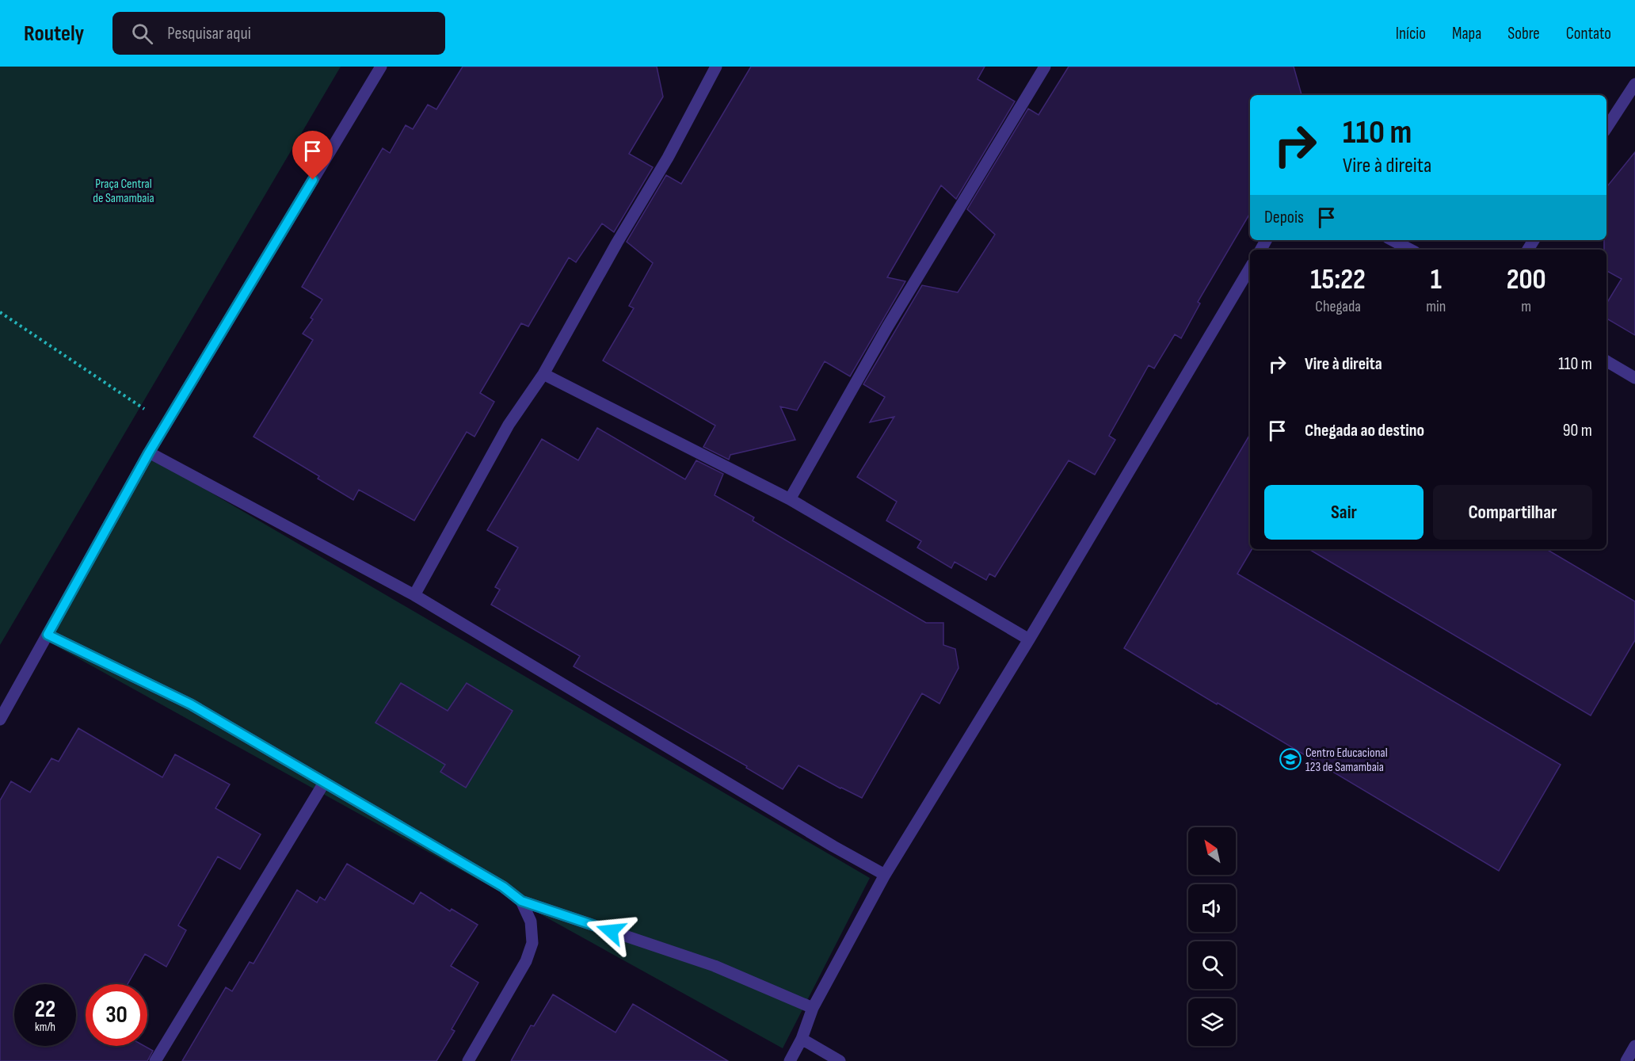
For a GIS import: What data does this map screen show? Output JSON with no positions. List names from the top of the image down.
{
  "parks": ["Praça Central de Samambaia"],
  "places": {
    "school or university": ["Centro Educacional 123 de Samambaia"]
  },
  "north": "top left",
  "page": {
    "header": "Routely",
    "search": "Pesquisar aqui",
    "nav": [
      "Início",
      "Mapa",
      "Sobre",
      "Contato"
    ],
    "turn": ["110 m", "Vire à direita"],
    "then": "Depois",
    "eta": [
      "15:22",
      "Chegada",
      "1",
      "min",
      "200",
      "m"
    ],
    "list": [
      {
        "name": "Vire à direita",
        "value": "110 m"
      },
      {
        "name": "Chegada ao destino",
        "value": "90 m"
      }
    ],
    "buttons": ["Sair", "Compartilhar"],
    "speed": "22 km/h",
    "limit": "30"
  }
}
